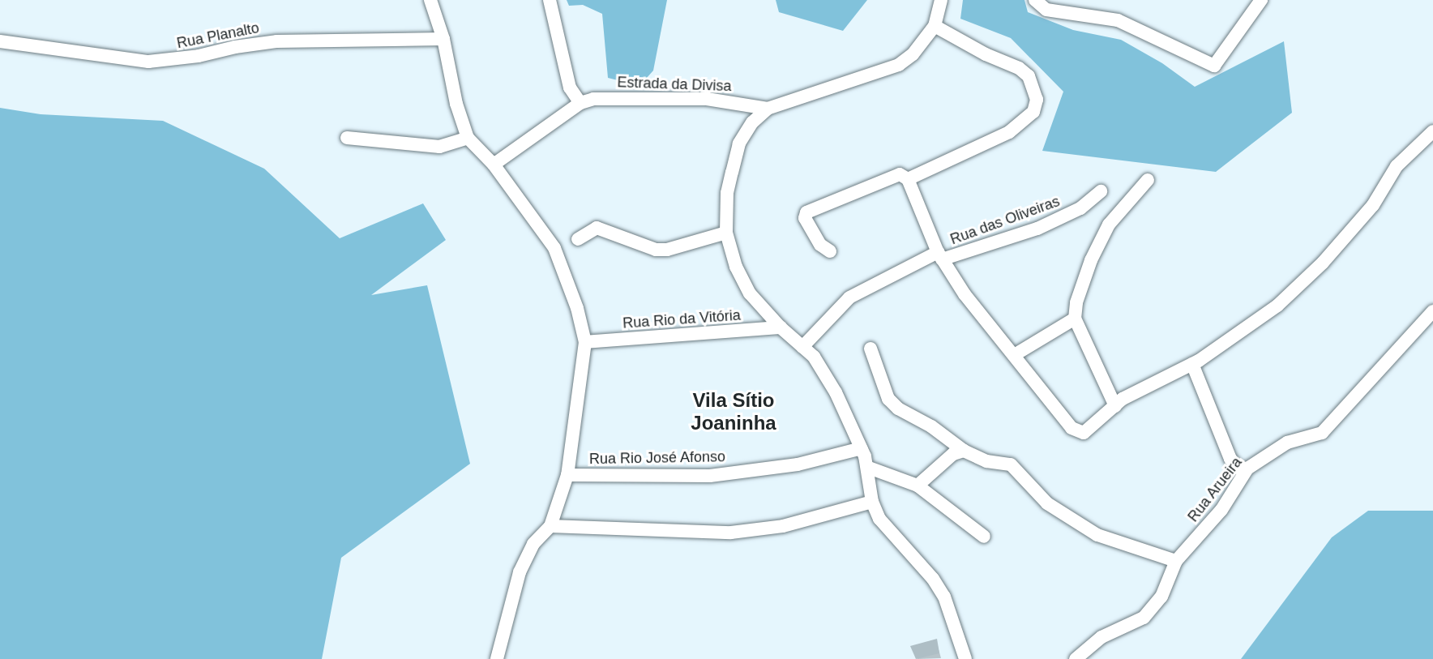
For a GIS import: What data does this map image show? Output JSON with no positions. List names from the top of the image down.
{
  "streets": {
    "street": [
      "Rua Planalto",
      "Estrada da Divisa",
      "Rua das Oliveiras",
      "Rua Rio da Vitória",
      "Rua Rio José Afonso",
      "Rua Arueira"
    ]
  },
  "districts": ["Vila Sítio Joaninha"]
}
